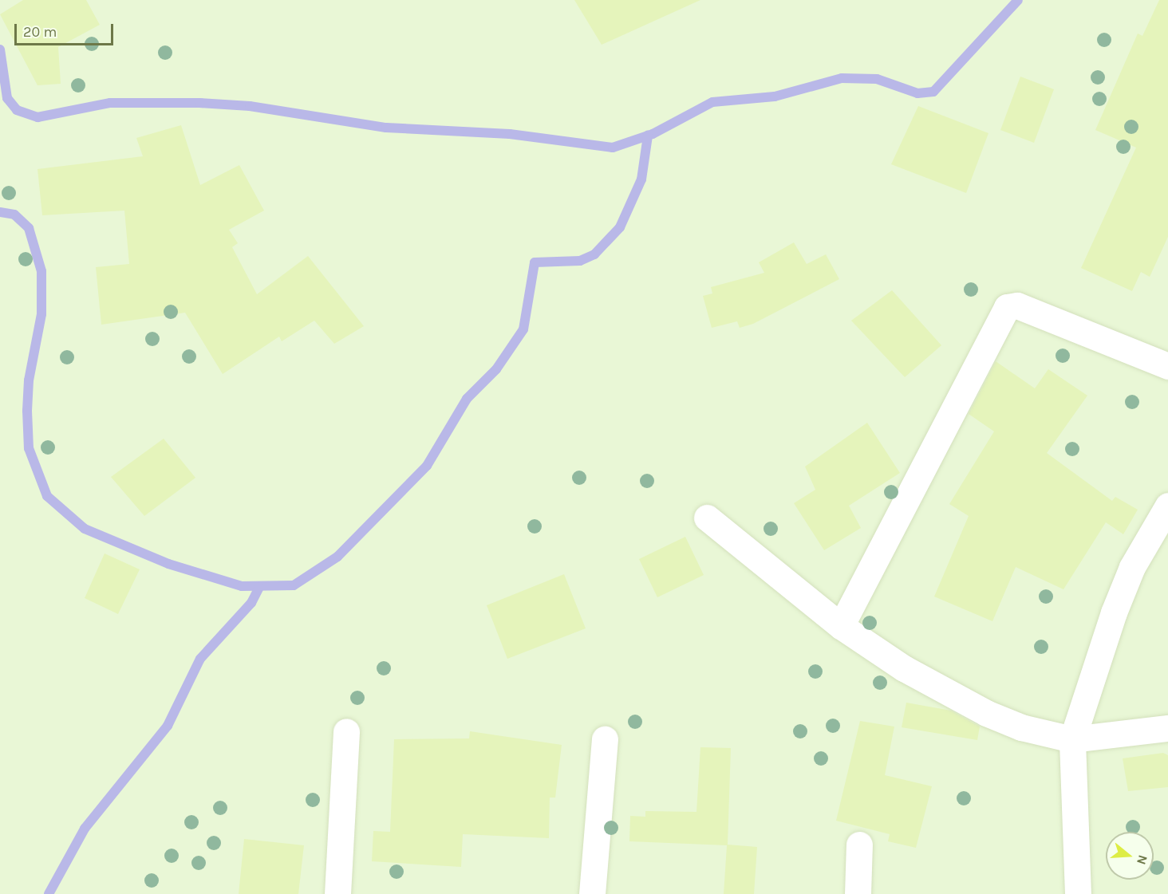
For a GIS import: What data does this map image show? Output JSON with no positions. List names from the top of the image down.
{
  "scale_bar": "20 m",
  "north": "right"
}
